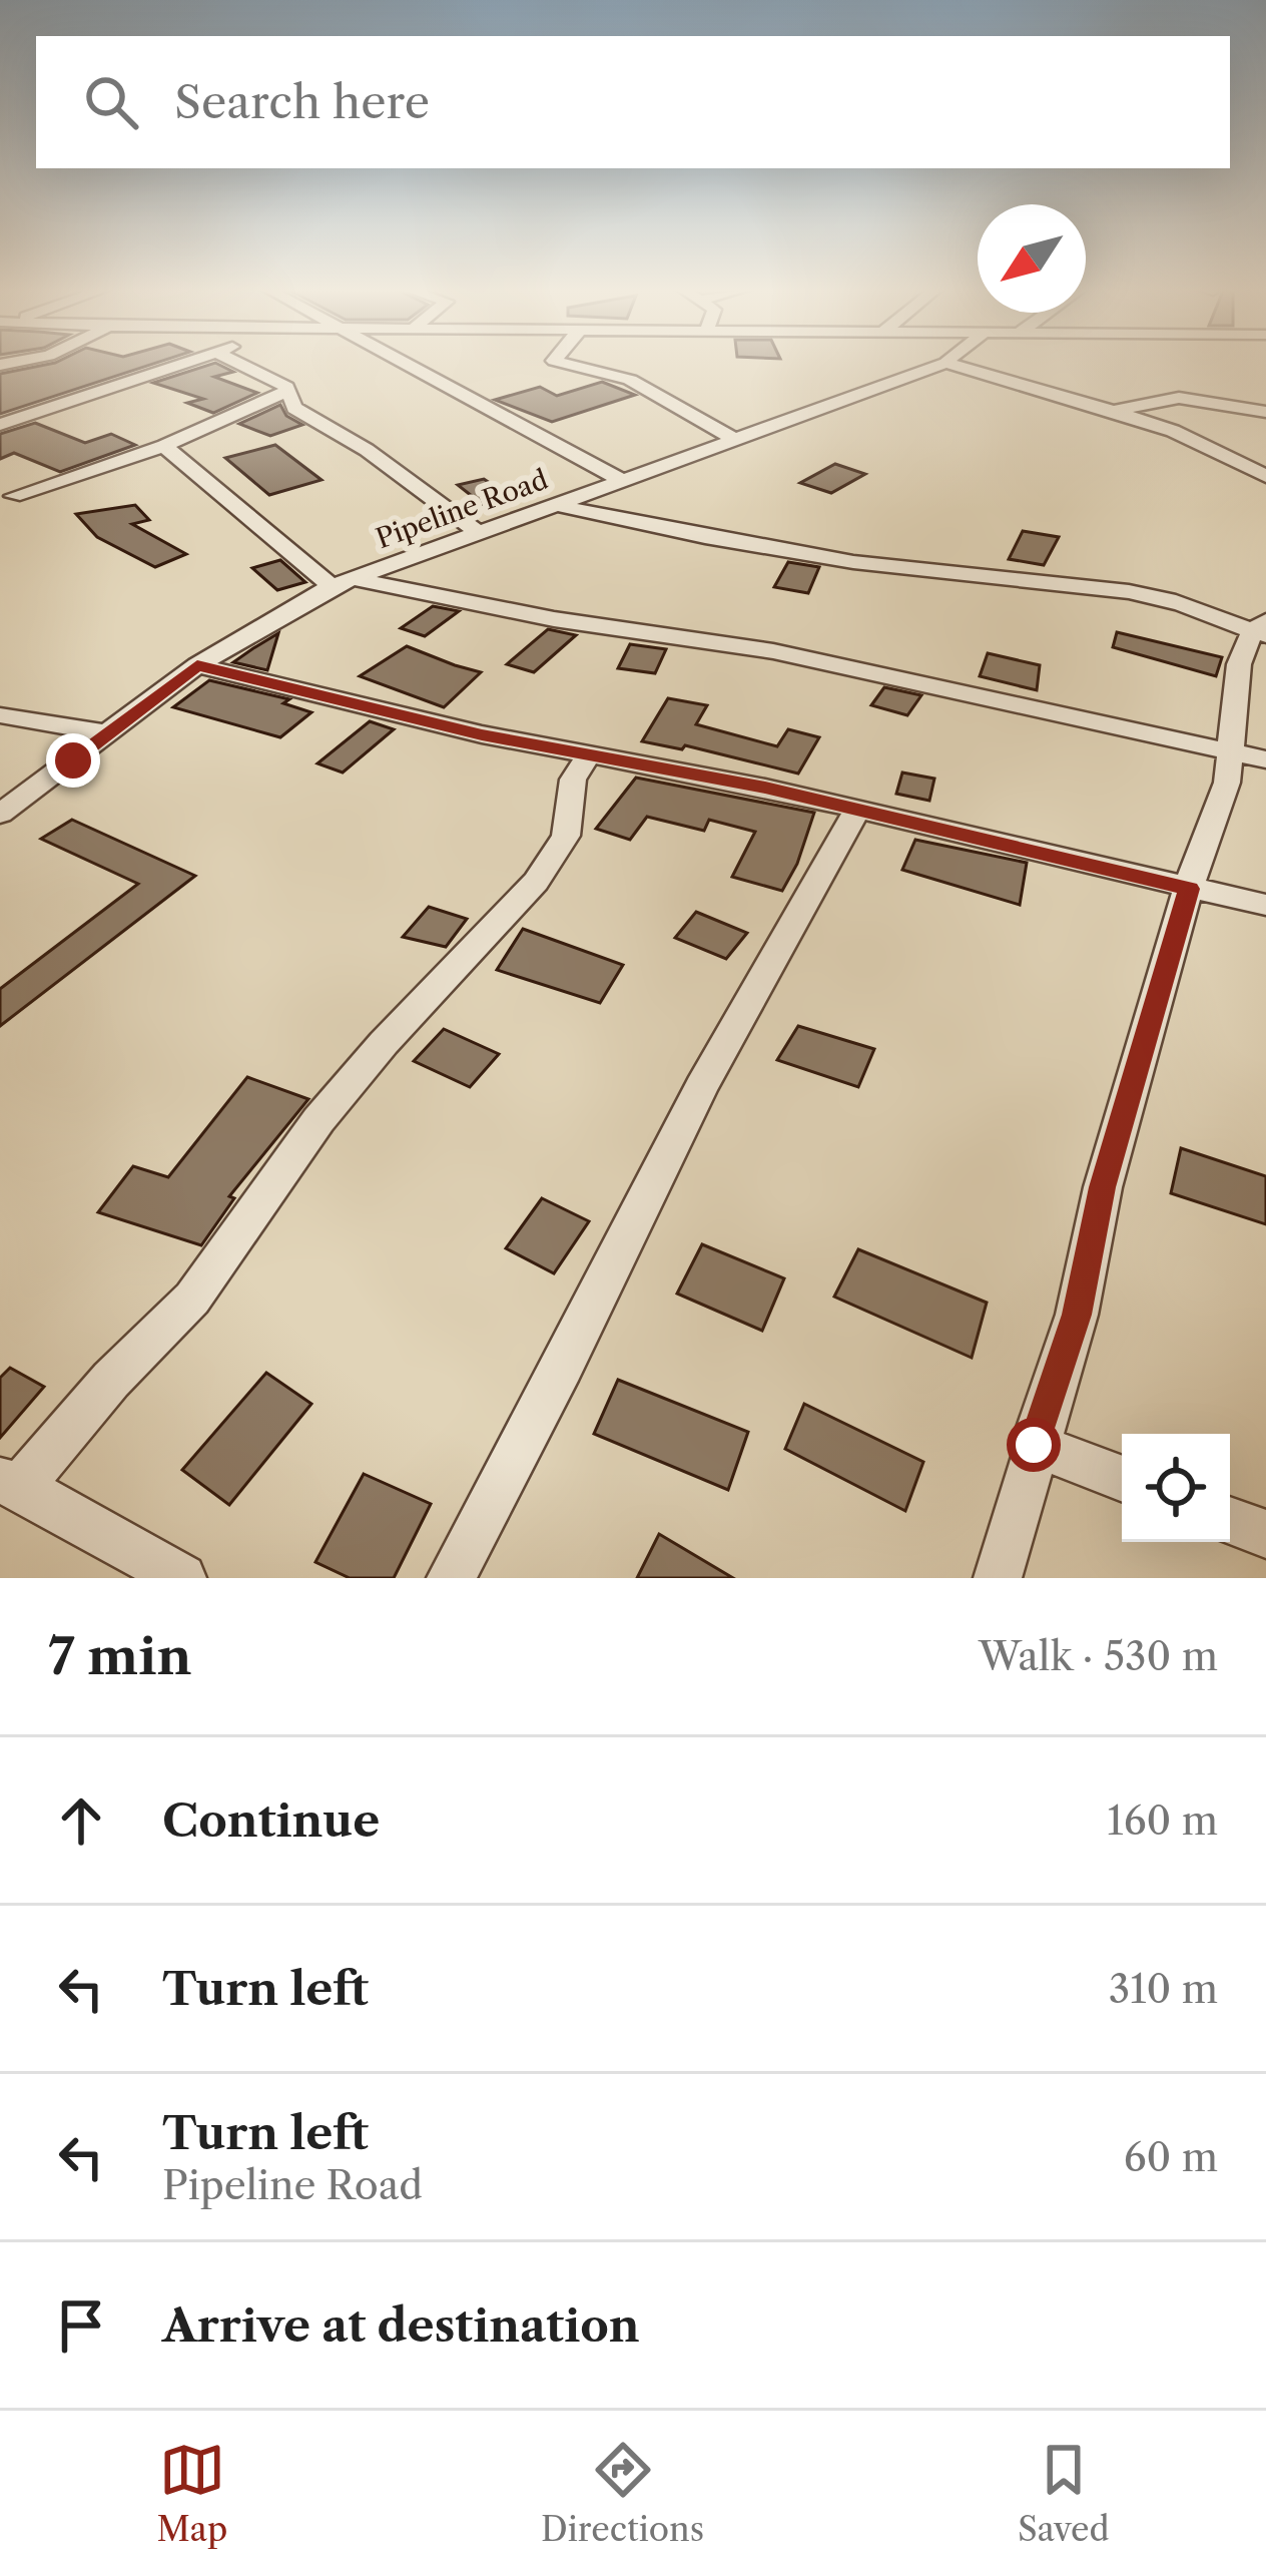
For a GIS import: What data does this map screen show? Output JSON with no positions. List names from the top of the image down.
{
  "streets": {
    "street": ["Pipeline Road"]
  },
  "north": "bottom left",
  "page": {
    "search": "Search here",
    "heading": ["7 min", "Walk · 530 m"],
    "list": [
      ["Continue", "160 m"],
      ["Turn left", "310 m"],
      ["Turn left", "Pipeline Road", "60 m"],
      "Arrive at destination"
    ],
    "nav": ["Map", "Directions", "Saved"]
  }
}
